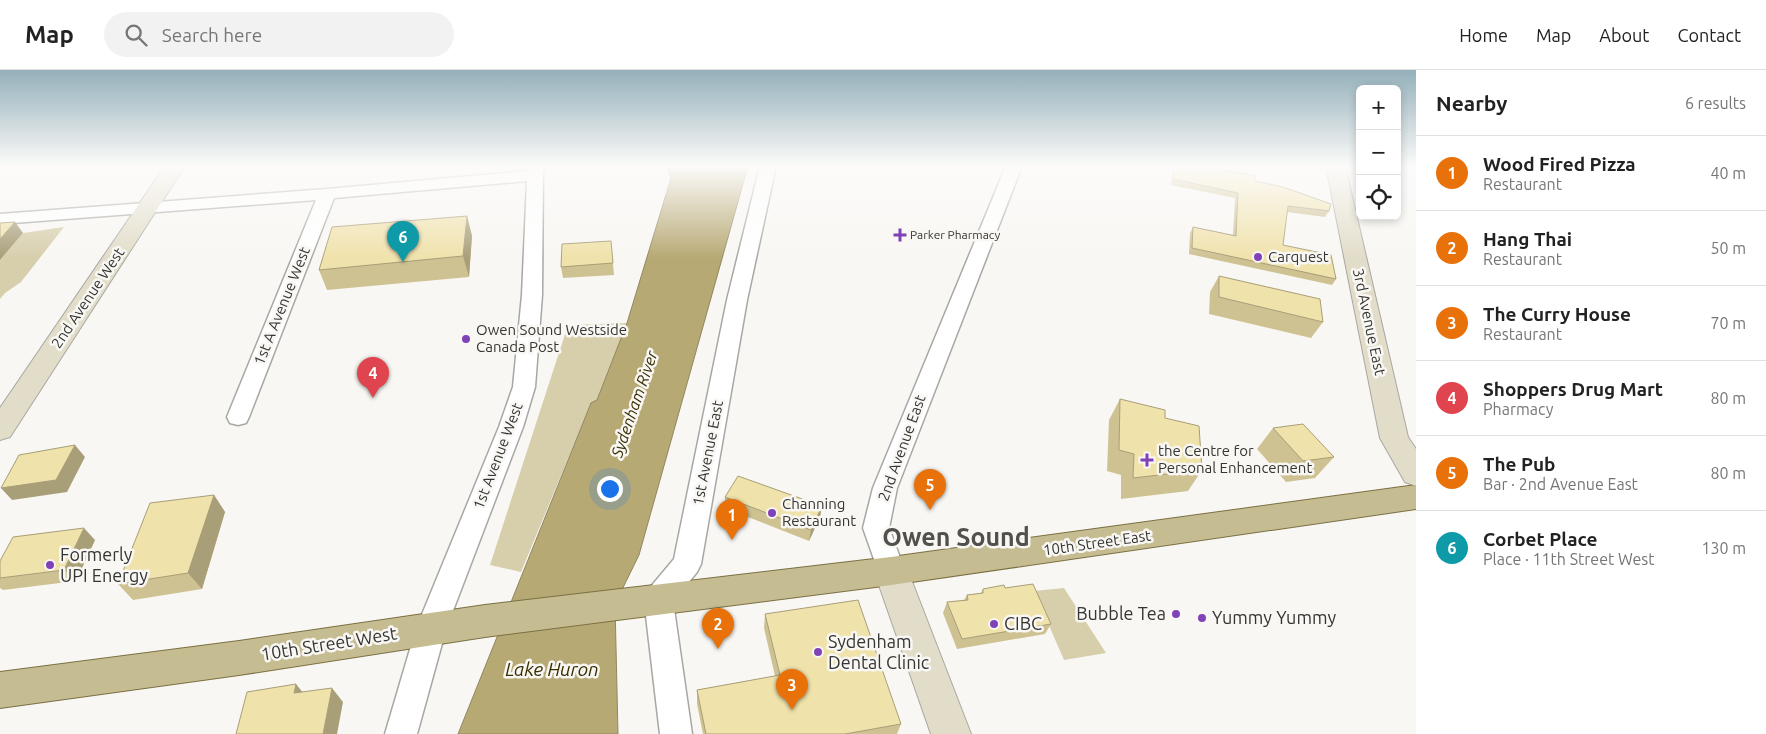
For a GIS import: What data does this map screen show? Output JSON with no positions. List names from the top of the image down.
{
  "streets": {
    "main road": [
      "2nd Avenue West",
      "3rd Avenue East",
      "2nd Avenue East",
      "10th Street East",
      "10th Street West"
    ],
    "street": ["1st A Avenue West", "1st Avenue East", "1st Avenue West"]
  },
  "crossings": [
    ["2nd Avenue East", "10th Street East"],
    ["1st Avenue East", "10th Street East"],
    ["1st Avenue East", "10th Street West"],
    ["1st Avenue West", "10th Street West"],
    ["10th Street East", "10th Street West"]
  ],
  "districts": ["Owen Sound"],
  "water": ["Sydenham River", "Lake Huron"],
  "places": {
    "health": ["Parker Pharmacy", "the Centre for Personal Enhancement"],
    "other": [
      "Carquest",
      "Owen Sound Westside Canada Post",
      "Channing Restaurant",
      "Formerly UPI Energy",
      "Bubble Tea",
      "Yummy Yummy",
      "CIBC",
      "Sydenham Dental Clinic"
    ]
  },
  "page": {
    "header": "Map",
    "search": "Search here",
    "nav": [
      "Home",
      "Map",
      "About",
      "Contact"
    ],
    "heading": ["Nearby", "6 results"],
    "map_buttons": ["+", "−"],
    "list": [
      {
        "mark": "1",
        "name": "Wood Fired Pizza",
        "note": "Restaurant",
        "value": "40 m"
      },
      {
        "mark": "2",
        "name": "Hang Thai",
        "note": "Restaurant",
        "value": "50 m"
      },
      {
        "mark": "3",
        "name": "The Curry House",
        "note": "Restaurant",
        "value": "70 m"
      },
      {
        "mark": "4",
        "name": "Shoppers Drug Mart",
        "note": "Pharmacy",
        "value": "80 m"
      },
      {
        "mark": "5",
        "name": "The Pub",
        "note": "Bar · 2nd Avenue East",
        "value": "80 m"
      },
      {
        "mark": "6",
        "name": "Corbet Place",
        "note": "Place · 11th Street West",
        "value": "130 m"
      }
    ],
    "pins": [
      "6",
      "4",
      "5",
      "1",
      "2",
      "3"
    ]
  }
}
